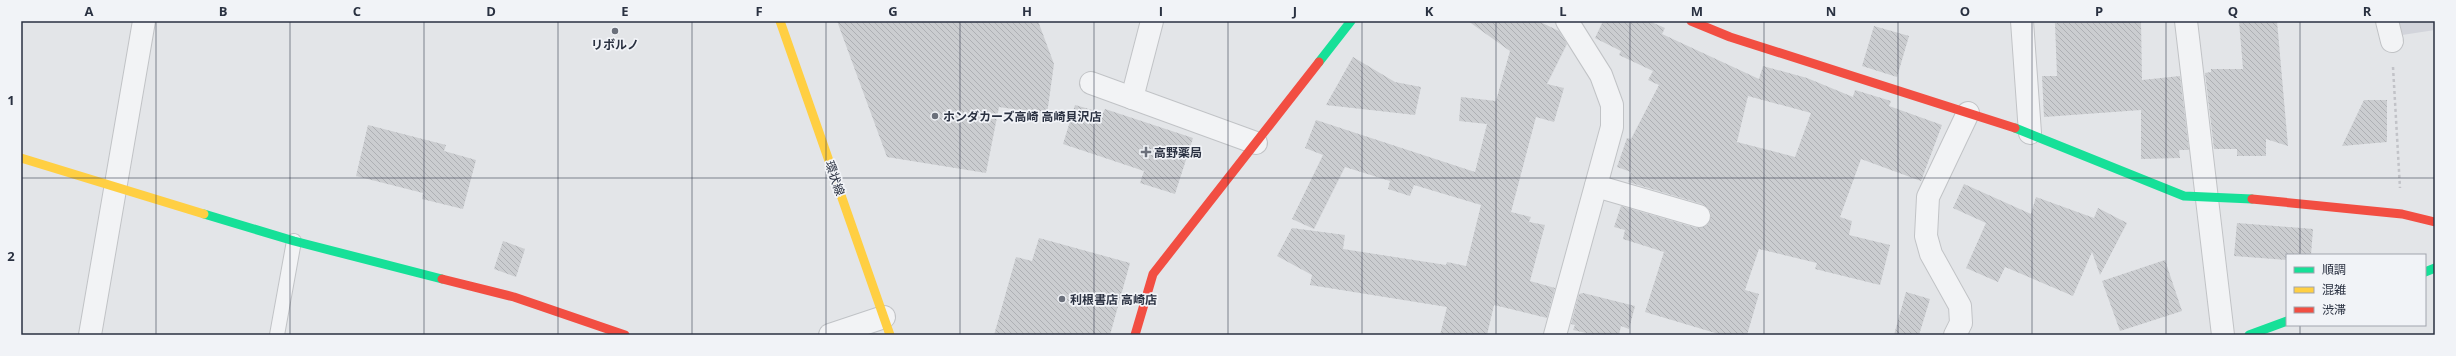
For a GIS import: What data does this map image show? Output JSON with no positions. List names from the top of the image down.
{
  "streets": {
    "street": ["環状線"]
  },
  "places": {
    "other": ["リボルノ", "ホンダカーズ高崎 高崎貝沢店", "利根書店 高崎店"],
    "health": ["高野薬局"]
  },
  "legend": ["順調", "混雑", "渋滞"],
  "grid": {
    "columns": [
      "A",
      "B",
      "C",
      "D",
      "E",
      "F",
      "G",
      "H",
      "I",
      "J",
      "K",
      "L",
      "M",
      "N",
      "O",
      "P",
      "Q",
      "R"
    ],
    "rows": ["1", "2"]
  }
}
